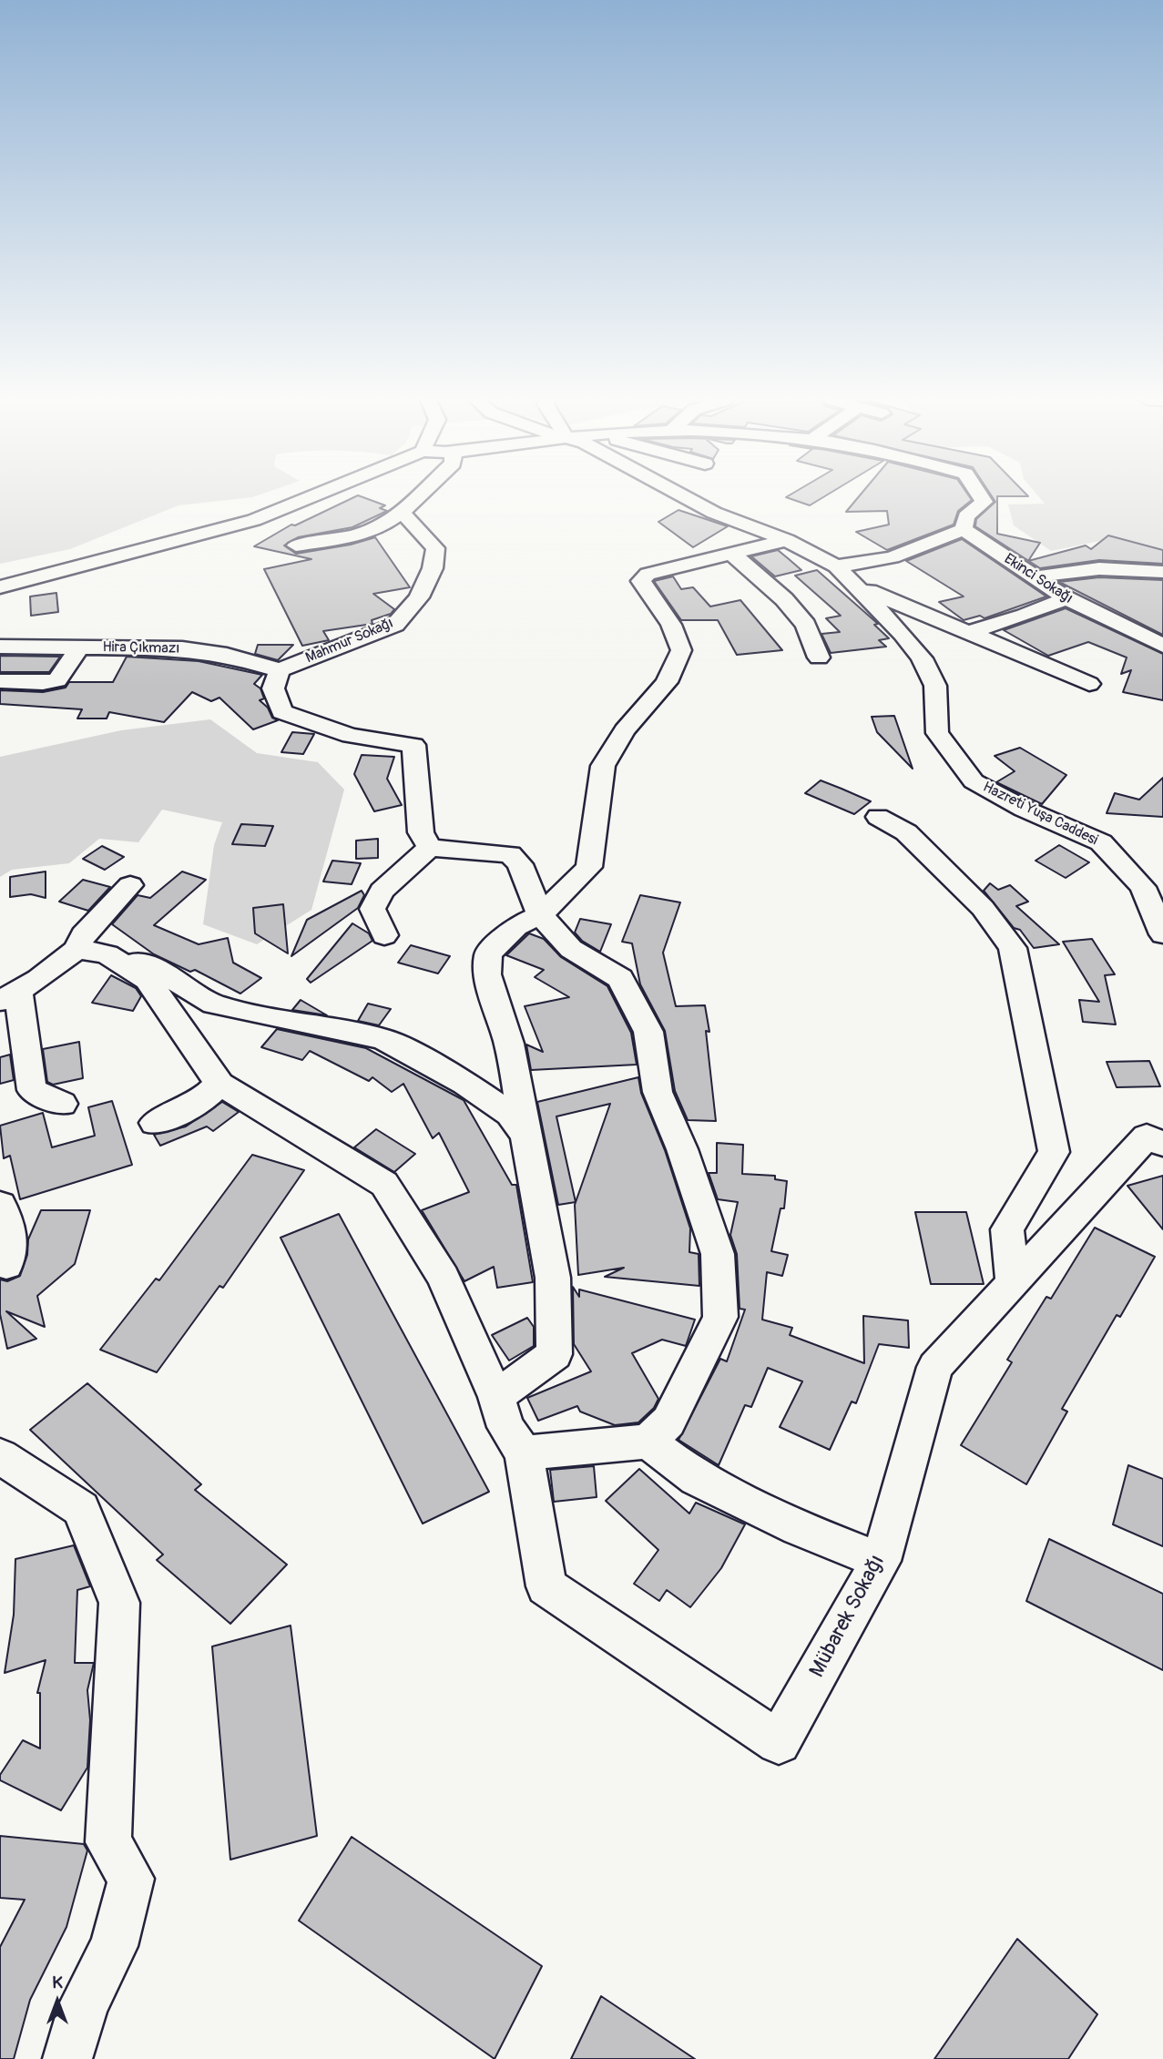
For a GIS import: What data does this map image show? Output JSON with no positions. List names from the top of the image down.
{
  "streets": {
    "street": [
      "Ekinci Sokağı",
      "Mahmur Sokağı",
      "Hira Çıkmazı",
      "Hazreti Yuşa Caddesi",
      "Mübarek Sokağı"
    ]
  },
  "crossings": [
    ["Mahmur Sokağı", "Hira Çıkmazı"]
  ],
  "north": "top"
}
